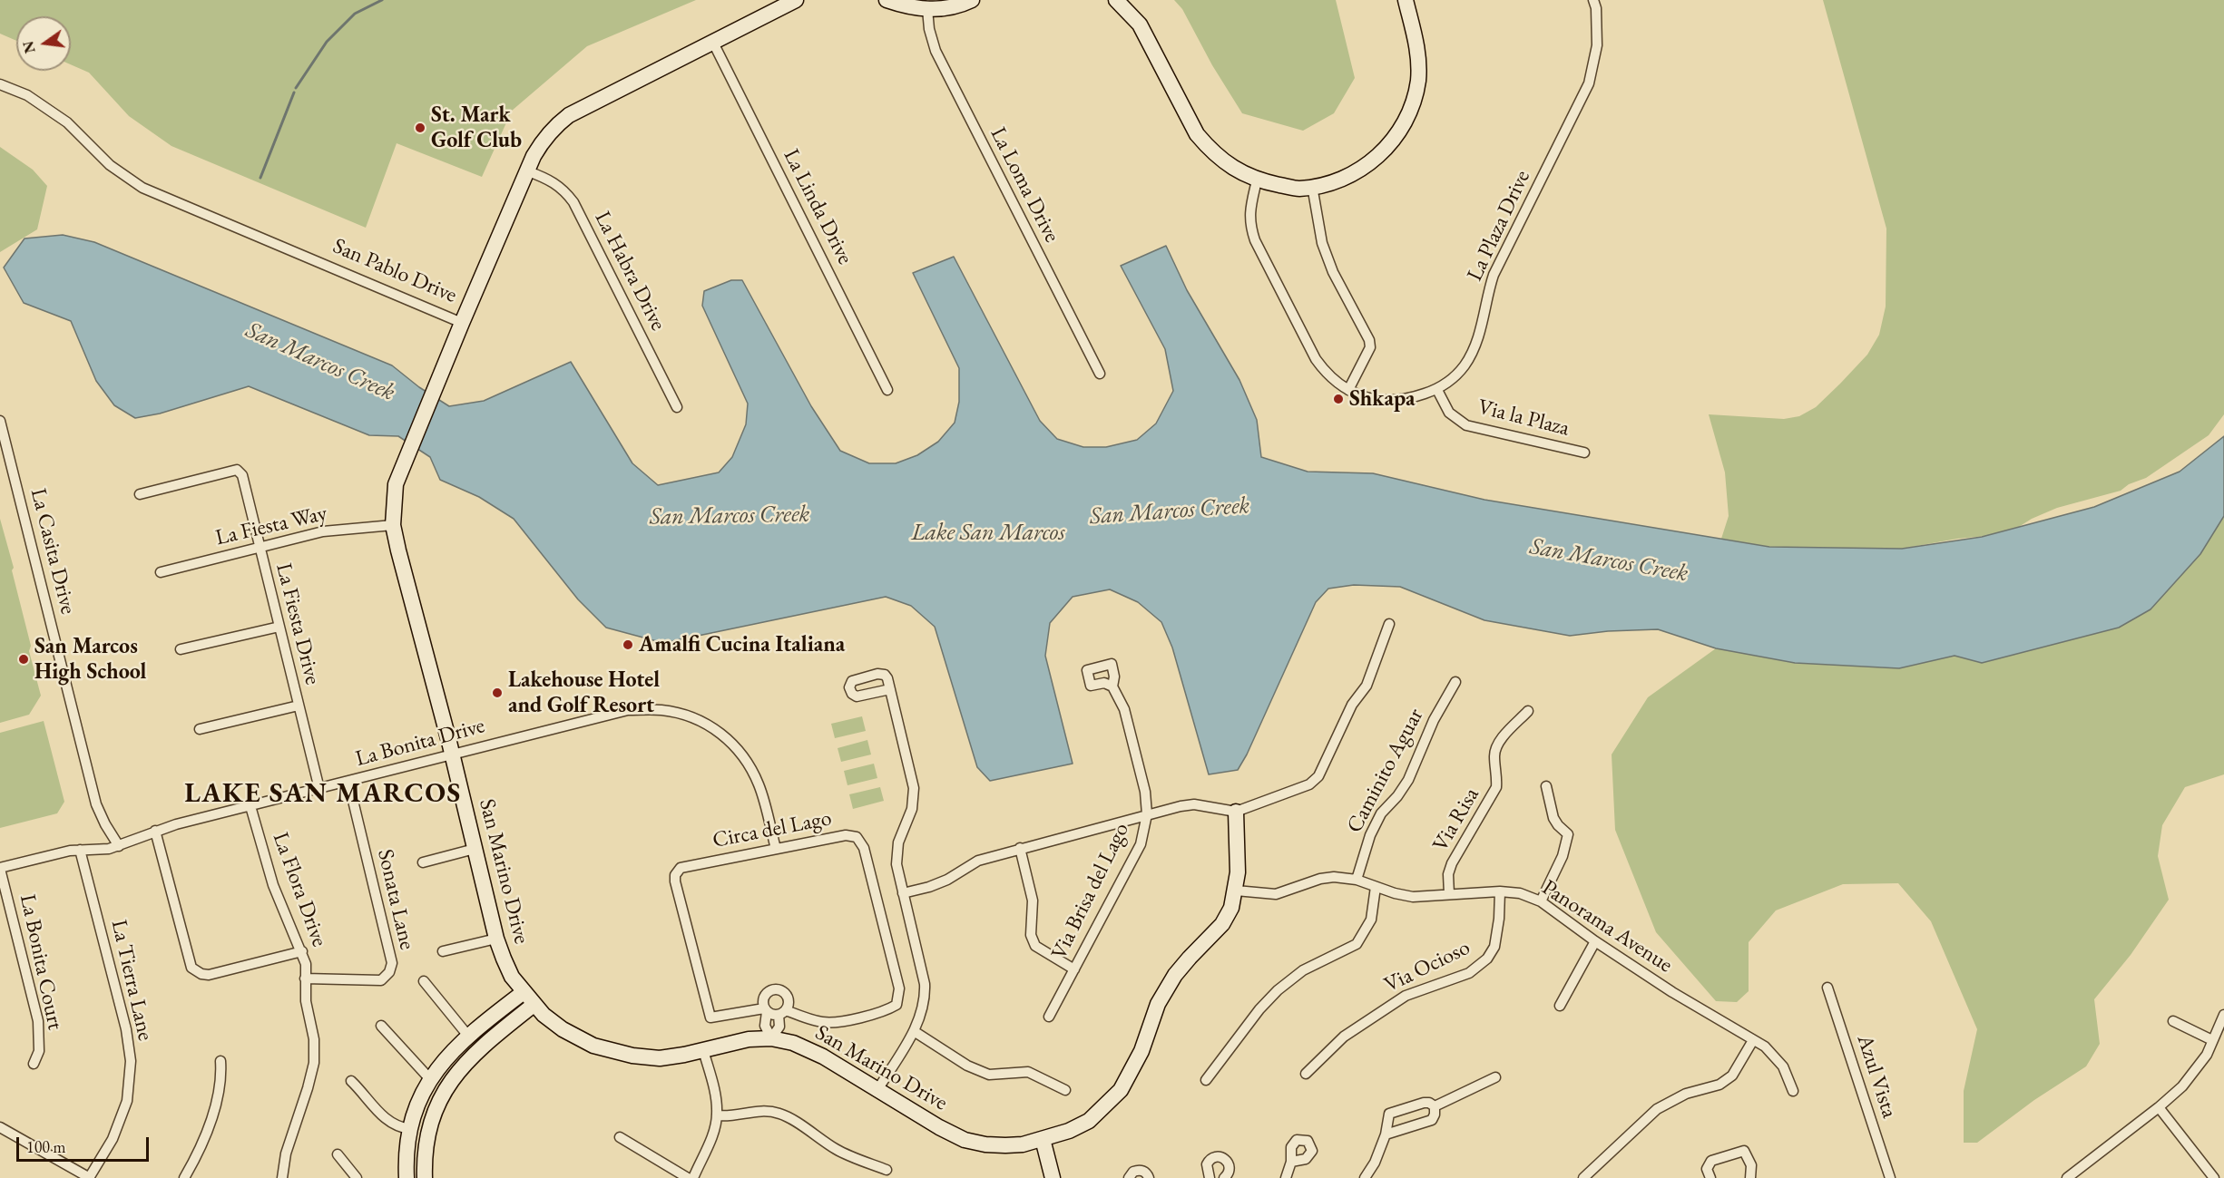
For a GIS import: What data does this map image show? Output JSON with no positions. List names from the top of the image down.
{
  "streets": {
    "street": [
      "La Loma Drive",
      "La Linda Drive",
      "La Plaza Drive",
      "San Pablo Drive",
      "La Habra Drive",
      "Via la Plaza",
      "La Fiesta Way",
      "La Casita Drive",
      "La Fiesta Drive",
      "La Bonita Drive",
      "Caminito Aguar",
      "Via Risa",
      "Circa del Lago",
      "San Marino Drive",
      "La Flora Drive",
      "Via Brisa del Lago",
      "Sonata Lane",
      "Panorama Avenue",
      "La Bonita Court",
      "Via Ocioso",
      "La Tierra Lane",
      "Azul Vista"
    ]
  },
  "crossings": [
    ["La Linda Drive", "San Pablo Drive"],
    ["La Plaza Drive", "Via la Plaza"],
    ["San Pablo Drive", "La Habra Drive"],
    ["San Pablo Drive", "San Marino Drive"],
    ["La Fiesta Way", "La Fiesta Drive"],
    ["La Fiesta Way", "San Marino Drive"],
    ["La Casita Drive", "La Bonita Drive"],
    ["La Fiesta Drive", "La Bonita Drive"],
    ["La Bonita Drive", "Circa del Lago"],
    ["La Bonita Drive", "San Marino Drive"],
    ["La Bonita Drive", "La Flora Drive"],
    ["La Bonita Drive", "Sonata Lane"],
    ["La Bonita Drive", "La Bonita Court"],
    ["La Bonita Drive", "La Tierra Lane"],
    ["Caminito Aguar", "Panorama Avenue"],
    ["Via Risa", "Panorama Avenue"],
    ["San Marino Drive", "Panorama Avenue"],
    ["La Flora Drive", "Sonata Lane"],
    ["Panorama Avenue", "Via Ocioso"]
  ],
  "districts": ["LAKE SAN MARCOS"],
  "water": ["San Marcos Creek", "Lake San Marcos"],
  "places": [
    "St. Mark Golf Club",
    "Shkapa",
    "Amalfi Cucina Italiana",
    "San Marcos High School",
    "Lakehouse Hotel and Golf Resort"
  ],
  "scale_bar": "100 m",
  "north": "left"
}
